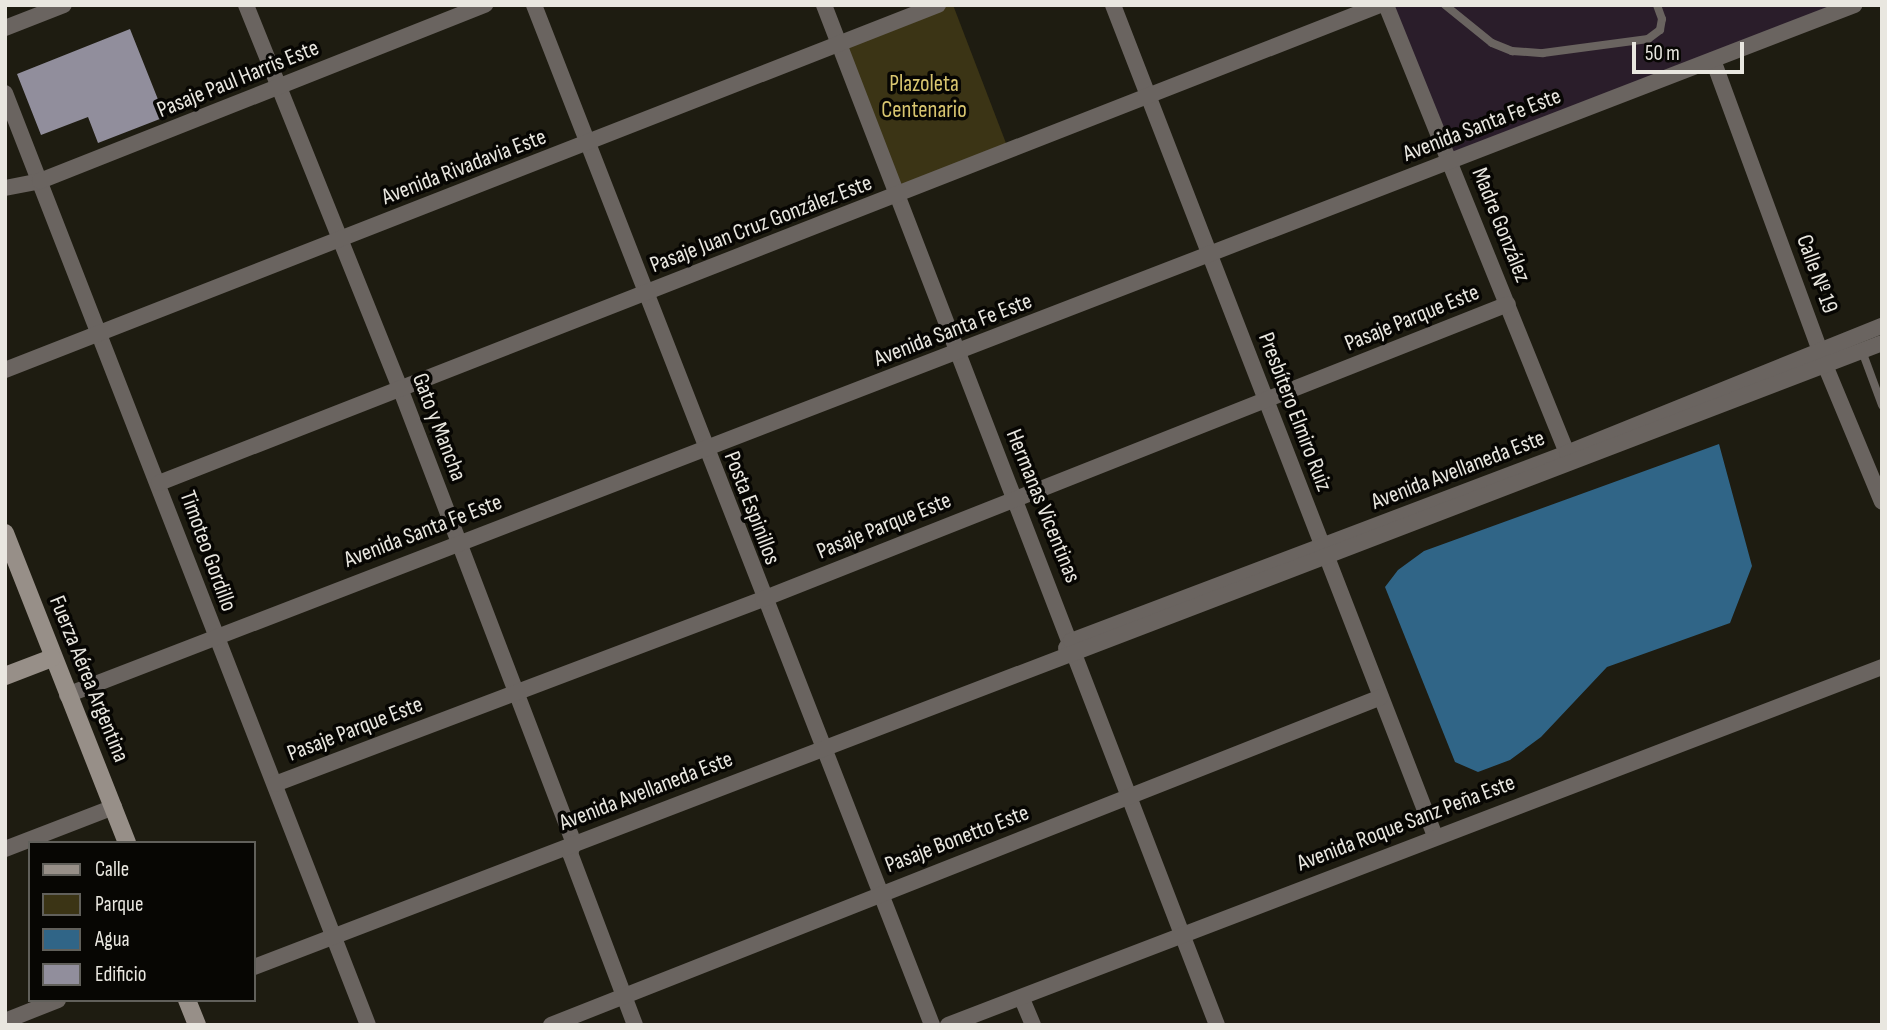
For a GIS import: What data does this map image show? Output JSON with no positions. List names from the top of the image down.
{
  "streets": {
    "street": [
      "Pasaje Paul Harris Este",
      "Avenida Santa Fe Este",
      "Avenida Rivadavia Este",
      "Pasaje Juan Cruz González Este",
      "Madre González",
      "Calle Nº 19",
      "Pasaje Parque Este",
      "Presbítero Elmiro Ruiz",
      "Gato y Mancha",
      "Avenida Avellaneda Este",
      "Hermanas Vicentinas",
      "Posta Espinillos",
      "Timoteo Gordillo",
      "Fuerza Aérea Argentina",
      "Avenida Roque Sanz Peña Este",
      "Pasaje Bonetto Este"
    ]
  },
  "crossings": [
    ["Pasaje Paul Harris Este", "Gato y Mancha"],
    ["Pasaje Paul Harris Este", "Timoteo Gordillo"],
    ["Avenida Santa Fe Este", "Madre González"],
    ["Avenida Santa Fe Este", "Calle Nº 19"],
    ["Avenida Santa Fe Este", "Presbítero Elmiro Ruiz"],
    ["Avenida Santa Fe Este", "Gato y Mancha"],
    ["Avenida Santa Fe Este", "Hermanas Vicentinas"],
    ["Avenida Santa Fe Este", "Posta Espinillos"],
    ["Avenida Santa Fe Este", "Timoteo Gordillo"],
    ["Avenida Santa Fe Este", "Fuerza Aérea Argentina"],
    ["Avenida Rivadavia Este", "Gato y Mancha"],
    ["Avenida Rivadavia Este", "Hermanas Vicentinas"],
    ["Avenida Rivadavia Este", "Posta Espinillos"],
    ["Avenida Rivadavia Este", "Timoteo Gordillo"],
    ["Pasaje Juan Cruz González Este", "Presbítero Elmiro Ruiz"],
    ["Pasaje Juan Cruz González Este", "Gato y Mancha"],
    ["Pasaje Juan Cruz González Este", "Hermanas Vicentinas"],
    ["Pasaje Juan Cruz González Este", "Posta Espinillos"],
    ["Pasaje Juan Cruz González Este", "Timoteo Gordillo"],
    ["Madre González", "Pasaje Parque Este"],
    ["Madre González", "Avenida Avellaneda Este"],
    ["Calle Nº 19", "Avenida Avellaneda Este"],
    ["Pasaje Parque Este", "Presbítero Elmiro Ruiz"],
    ["Pasaje Parque Este", "Gato y Mancha"],
    ["Pasaje Parque Este", "Hermanas Vicentinas"],
    ["Pasaje Parque Este", "Posta Espinillos"],
    ["Pasaje Parque Este", "Timoteo Gordillo"],
    ["Presbítero Elmiro Ruiz", "Avenida Avellaneda Este"],
    ["Presbítero Elmiro Ruiz", "Avenida Roque Sanz Peña Este"],
    ["Presbítero Elmiro Ruiz", "Pasaje Bonetto Este"],
    ["Gato y Mancha", "Avenida Avellaneda Este"],
    ["Gato y Mancha", "Pasaje Bonetto Este"],
    ["Avenida Avellaneda Este", "Hermanas Vicentinas"],
    ["Avenida Avellaneda Este", "Posta Espinillos"],
    ["Avenida Avellaneda Este", "Timoteo Gordillo"],
    ["Hermanas Vicentinas", "Avenida Roque Sanz Peña Este"],
    ["Hermanas Vicentinas", "Pasaje Bonetto Este"],
    ["Posta Espinillos", "Pasaje Bonetto Este"]
  ],
  "parks": ["Plazoleta Centenario"],
  "legend": [
    "Calle",
    "Parque",
    "Agua",
    "Edificio"
  ],
  "scale_bar": "50 m"
}
